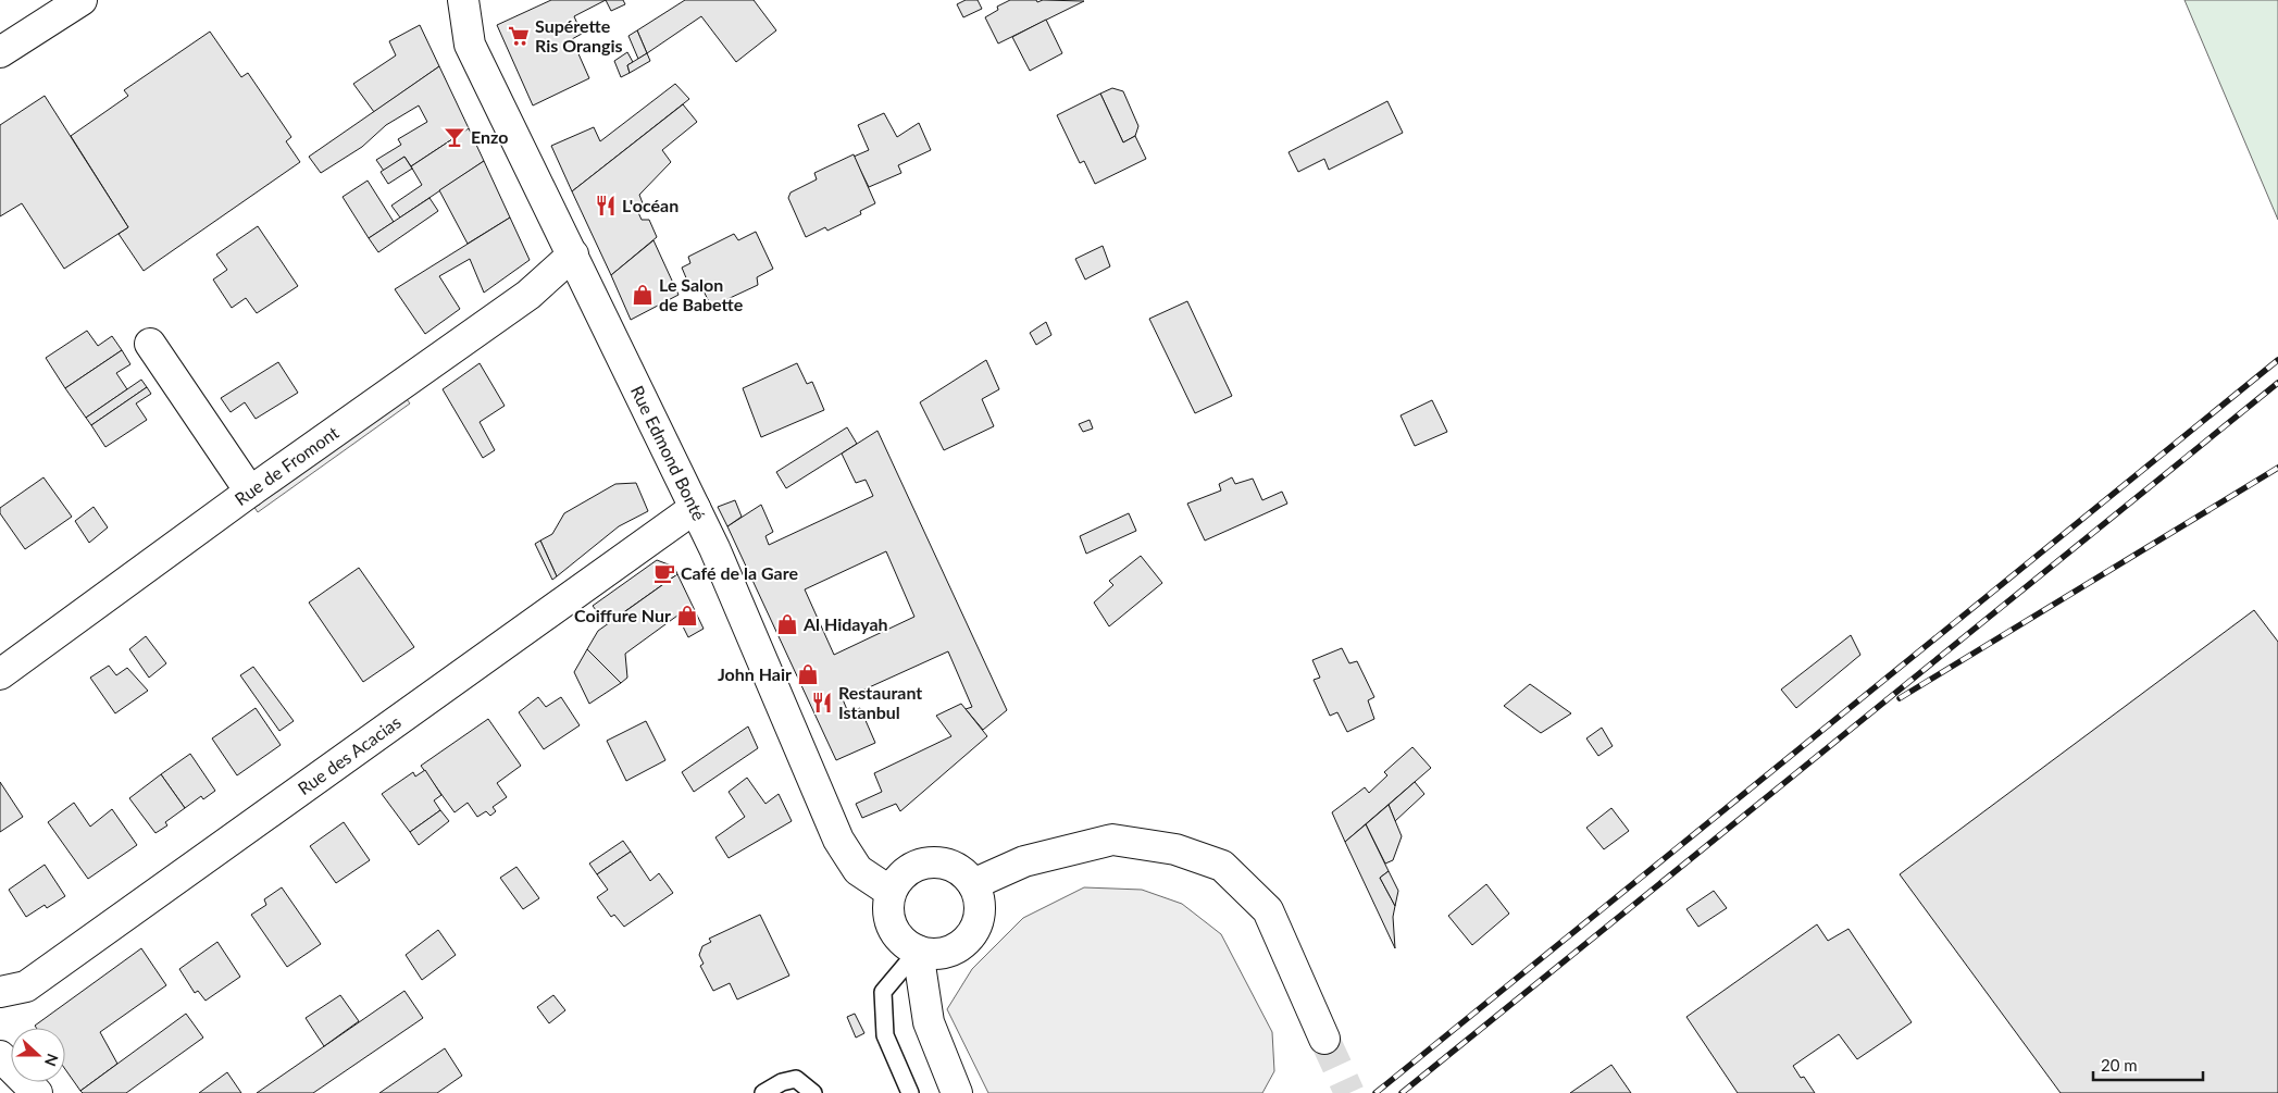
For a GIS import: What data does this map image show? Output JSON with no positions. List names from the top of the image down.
{
  "streets": {
    "street": ["Rue Edmond Bonté", "Rue de Fromont", "Rue des Acacias"]
  },
  "crossings": [
    ["Rue Edmond Bonté", "Rue de Fromont"],
    ["Rue Edmond Bonté", "Rue des Acacias"]
  ],
  "places": {
    "supermarket": ["Supérette Ris Orangis"],
    "bar": ["Enzo"],
    "restaurant": ["L'océan", "Restaurant Istanbul"],
    "shop": [
      "Le Salon de Babette",
      "Coiffure Nur",
      "Al Hidayah",
      "John Hair"
    ],
    "cafe": ["Café de la Gare"]
  },
  "scale_bar": "20 m",
  "north": "right"
}
